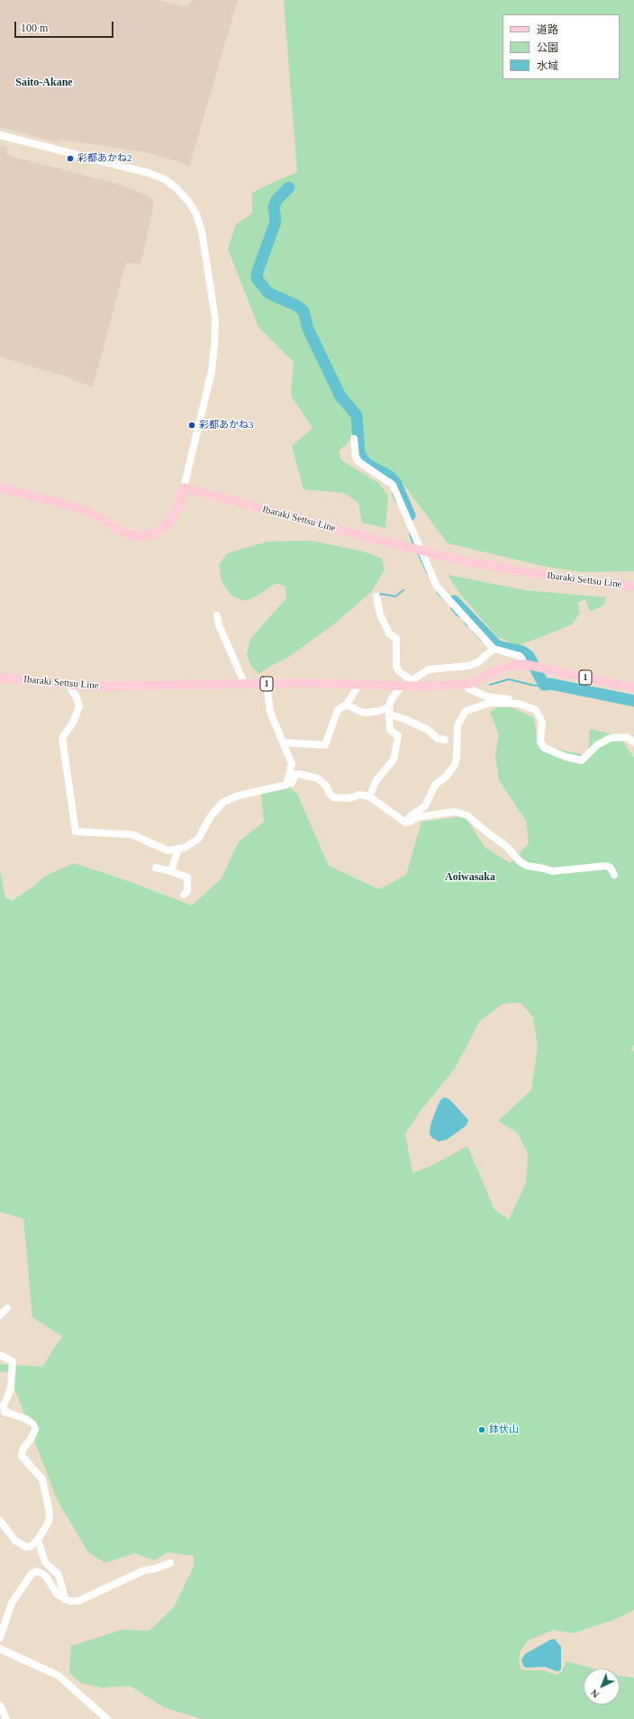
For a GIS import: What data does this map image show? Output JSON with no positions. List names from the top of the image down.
{
  "streets": {
    "main road": ["Ibaraki Settsu Line", "1"]
  },
  "districts": ["Saito-Akane", "Aoiwasaka"],
  "places": ["彩都あかね2", "彩都あかね3", "鉢伏山"],
  "legend": ["道路", "公園", "水域"],
  "scale_bar": "100 m",
  "north": "bottom left"
}
